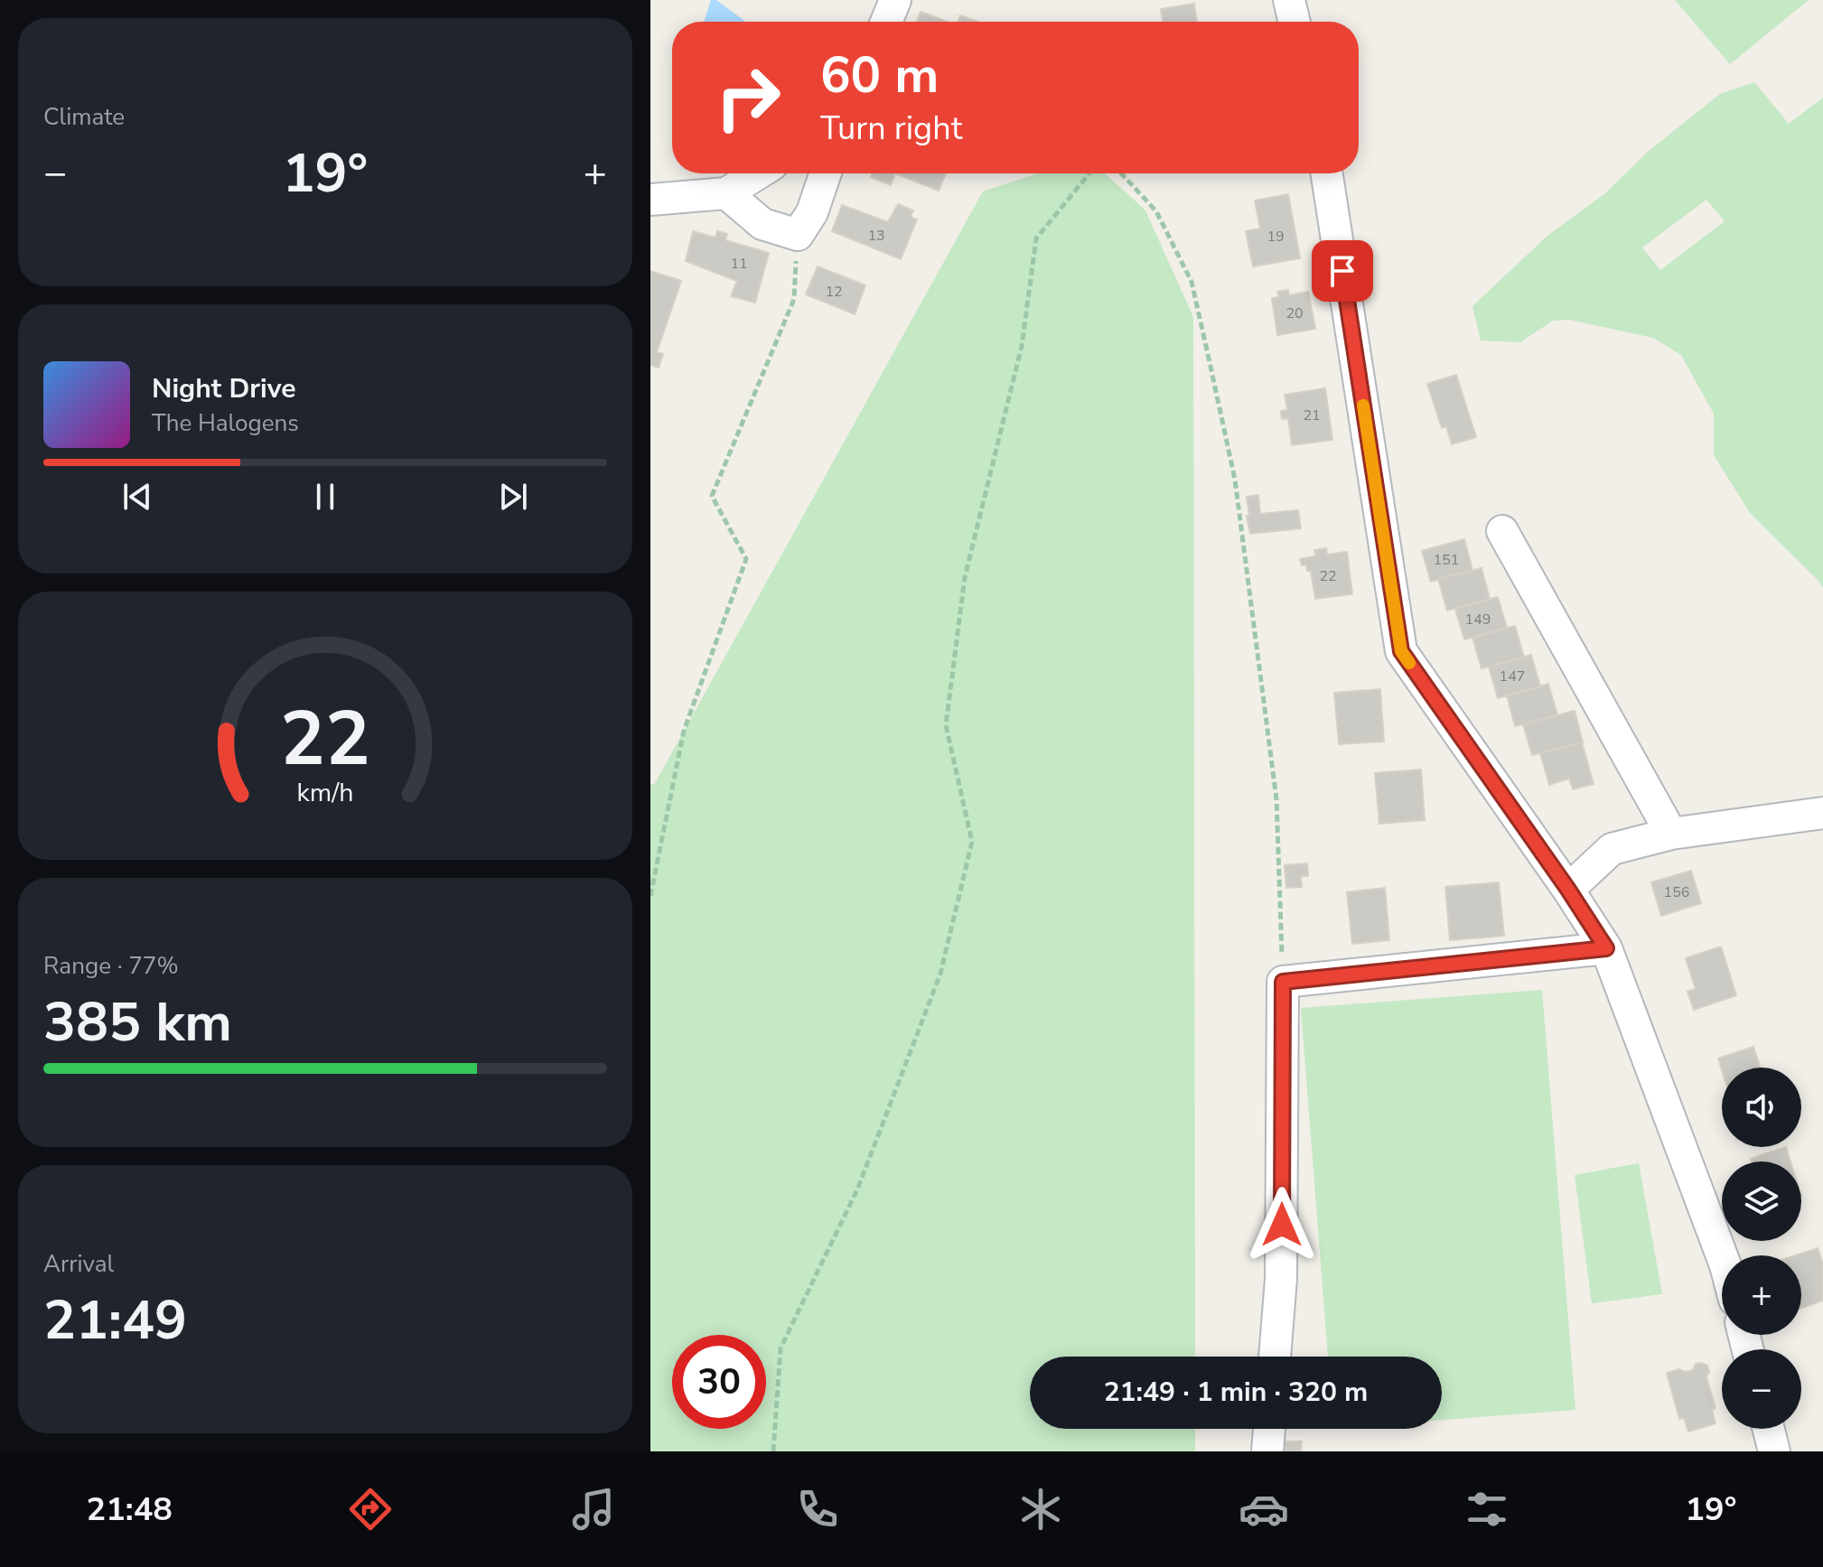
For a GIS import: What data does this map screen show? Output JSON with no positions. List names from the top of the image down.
{
  "house_numbers": [
    "13",
    "19",
    "11",
    "12",
    "20",
    "21",
    "151",
    "22",
    "149",
    "147",
    "156"
  ],
  "page": {
    "tile": [
      "Climate",
      ["Range · 77%", "385 km"],
      ["Arrival", "21:49"]
    ],
    "turn": ["60 m", "Turn right"],
    "heat": ["−", "19°", "+"],
    "song": ["Night Drive", "The Halogens"],
    "map_buttons": ["+", "−"],
    "limit": "30",
    "trip": "21:49 · 1 min · 320 m",
    "tabs": ["21:48", "19°"],
    "gauge": ["22", "km/h"]
  }
}
